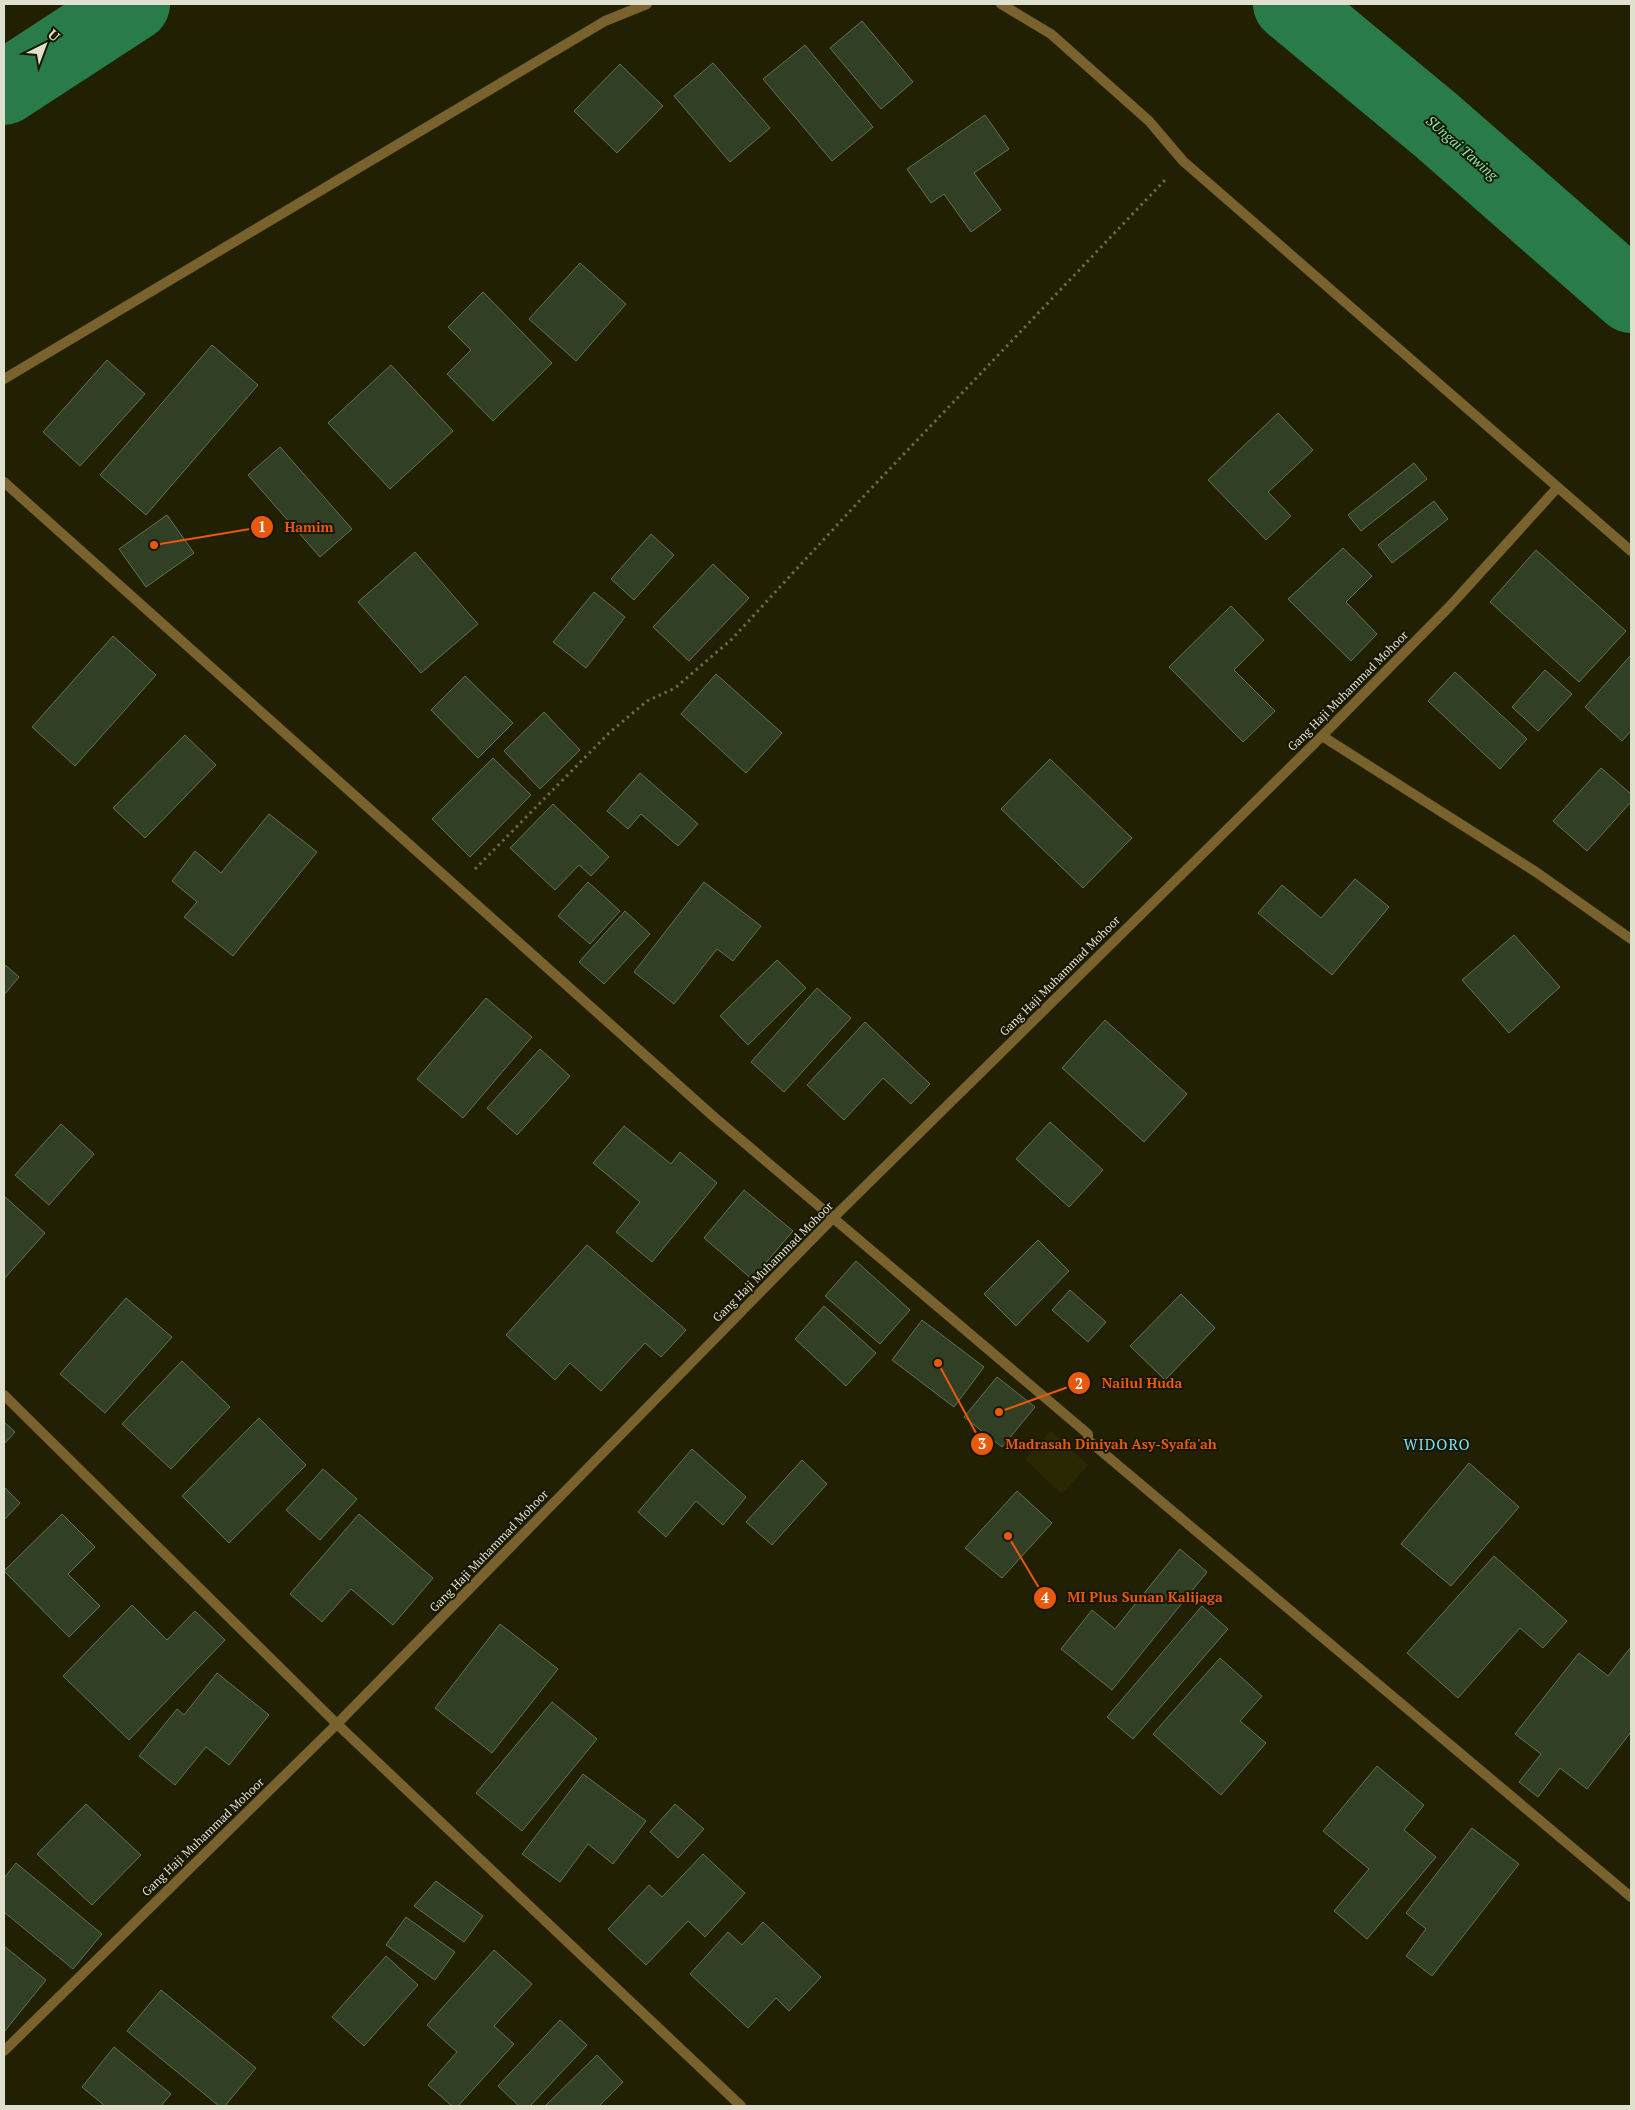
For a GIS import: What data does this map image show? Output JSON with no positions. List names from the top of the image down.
{
  "streets": {
    "street": ["Gang Haji Muhammad Mohoor"]
  },
  "districts": ["WIDORO"],
  "water": ["SUngai Tawing"],
  "places": [
    "Hamim",
    "Madrasah Diniyah Asy-Syafa'ah",
    "Nailul Huda",
    "MI Plus Sunan Kalijaga"
  ],
  "north": "top right"
}
